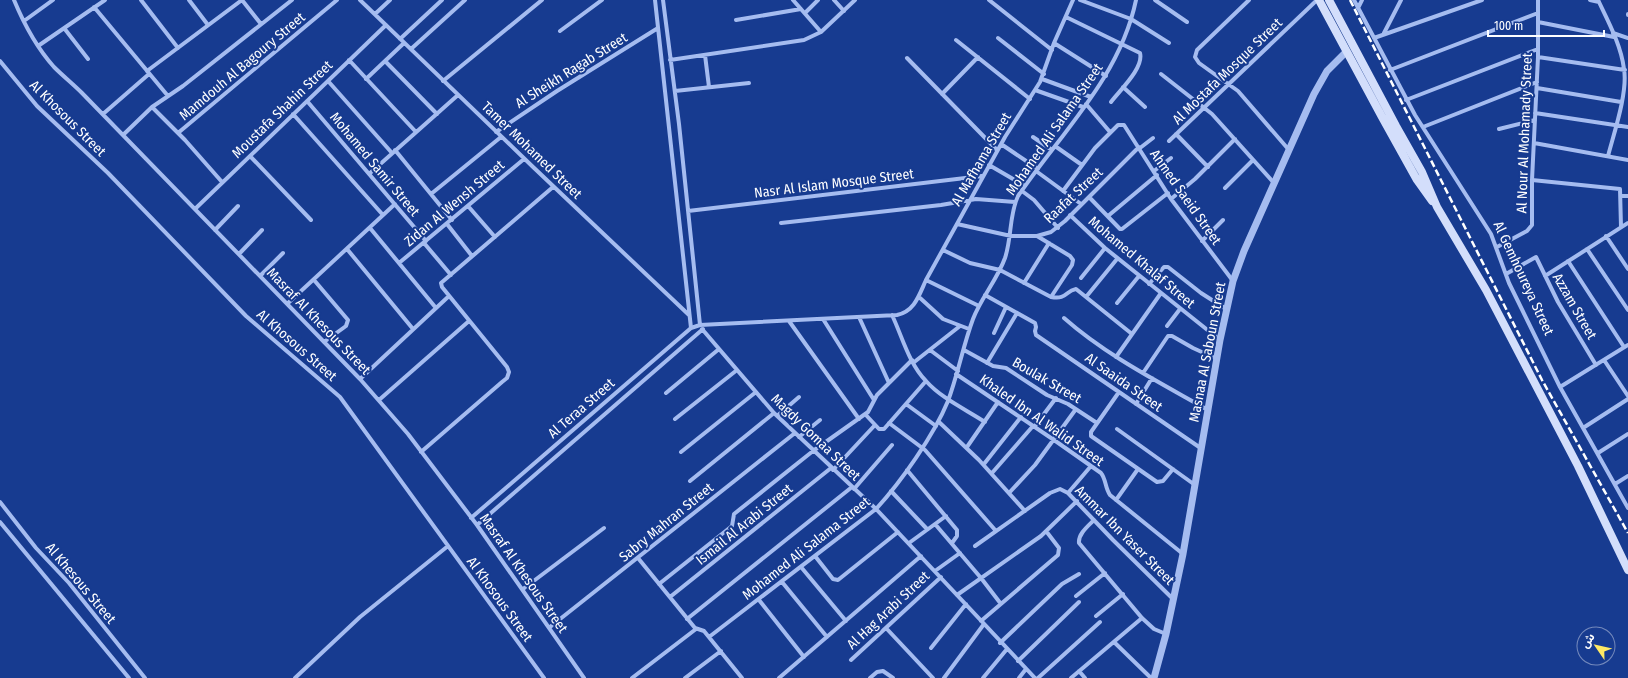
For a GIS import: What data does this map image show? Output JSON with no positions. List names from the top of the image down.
{
  "streets": {
    "street": [
      "Mamdouh Al Bagoury Street",
      "Al Sheikh Ragab Street",
      "Al Mostafa Mosque Street",
      "Moustafa Shahin Street",
      "Al Khosous Street",
      "Mohamed Ali Salama Street",
      "Al Nour Al Mohamady Street",
      "Tamer Mohamed Street",
      "Al Mafhama Street",
      "Mohamed Samir Street",
      "Nasr Al Islam Mosque Street",
      "Raafat Street",
      "Ahmed Saeid Street",
      "Zidan Al Wensh Street",
      "Mohamed Khalaf Street",
      "Al Gemhoureya Street",
      "Azzam Street",
      "Masraf Al Khesous Street",
      "Masnaa Al Saboun Street",
      "Boulak Street",
      "Al Saaida Street",
      "Al Teraa Street",
      "Khaled Ibn Al Walid Street",
      "Magdy Gomaa Street",
      "Sabry Mahran Street",
      "Ismail Al Arabi Street",
      "Ammar Ibn Yaser Street",
      "Al Khesous Street",
      "Al Hag Arabi Street"
    ]
  },
  "crossings": [
    ["Al Sheikh Ragab Street", "Tamer Mohamed Street"],
    ["Moustafa Shahin Street", "Tamer Mohamed Street"],
    ["Moustafa Shahin Street", "Mohamed Samir Street"],
    ["Moustafa Shahin Street", "Masraf Al Khesous Street"],
    ["Mohamed Ali Salama Street", "Raafat Street"],
    ["Mohamed Ali Salama Street", "Boulak Street"],
    ["Mohamed Ali Salama Street", "Khaled Ibn Al Walid Street"],
    ["Mohamed Ali Salama Street", "Magdy Gomaa Street"],
    ["Al Nour Al Mohamady Street", "Al Gemhoureya Street"],
    ["Tamer Mohamed Street", "Zidan Al Wensh Street"],
    ["Al Mafhama Street", "Nasr Al Islam Mosque Street"],
    ["Al Mafhama Street", "Raafat Street"],
    ["Al Mafhama Street", "Al Teraa Street"],
    ["Mohamed Samir Street", "Zidan Al Wensh Street"],
    ["Raafat Street", "Ahmed Saeid Street"],
    ["Raafat Street", "Mohamed Khalaf Street"],
    ["Ahmed Saeid Street", "Masnaa Al Saboun Street"],
    ["Mohamed Khalaf Street", "Masnaa Al Saboun Street"],
    ["Al Gemhoureya Street", "Azzam Street"],
    ["Masraf Al Khesous Street", "Al Teraa Street"],
    ["Masraf Al Khesous Street", "Sabry Mahran Street"],
    ["Masnaa Al Saboun Street", "Al Saaida Street"],
    ["Masnaa Al Saboun Street", "Khaled Ibn Al Walid Street"],
    ["Masnaa Al Saboun Street", "Ammar Ibn Yaser Street"],
    ["Al Teraa Street", "Magdy Gomaa Street"],
    ["Magdy Gomaa Street", "Sabry Mahran Street"],
    ["Magdy Gomaa Street", "Ismail Al Arabi Street"],
    ["Magdy Gomaa Street", "Al Hag Arabi Street"]
  ],
  "scale_bar": "100 m",
  "north": "top left"
}
